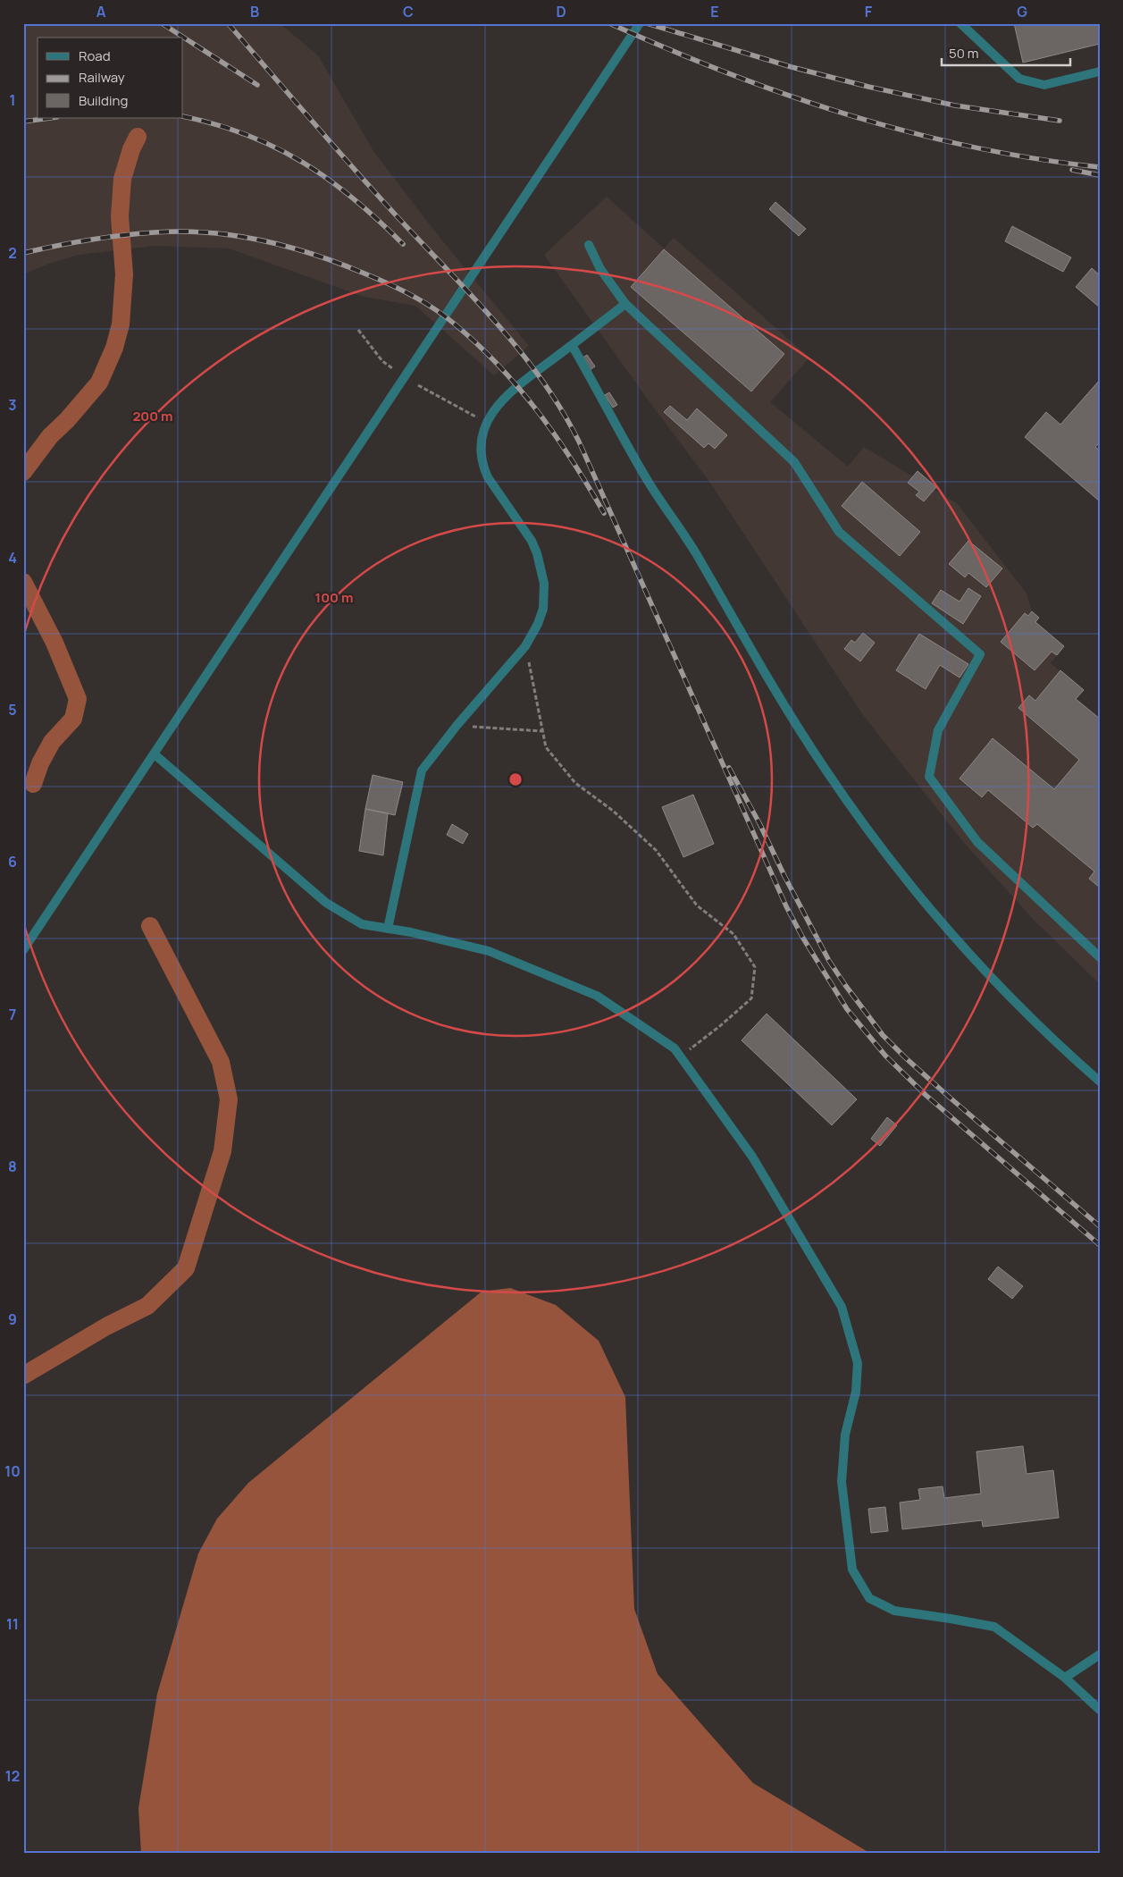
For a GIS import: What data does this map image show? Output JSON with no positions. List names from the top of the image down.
{
  "legend": ["Road", "Railway", "Building"],
  "scale_bar": "50 m",
  "grid": {
    "columns": [
      "A",
      "B",
      "C",
      "D",
      "E",
      "F",
      "G"
    ],
    "rows": [
      "1",
      "2",
      "3",
      "4",
      "5",
      "6",
      "7",
      "8",
      "9",
      "10",
      "11",
      "12"
    ]
  },
  "rings": ["200 m", "100 m"]
}
